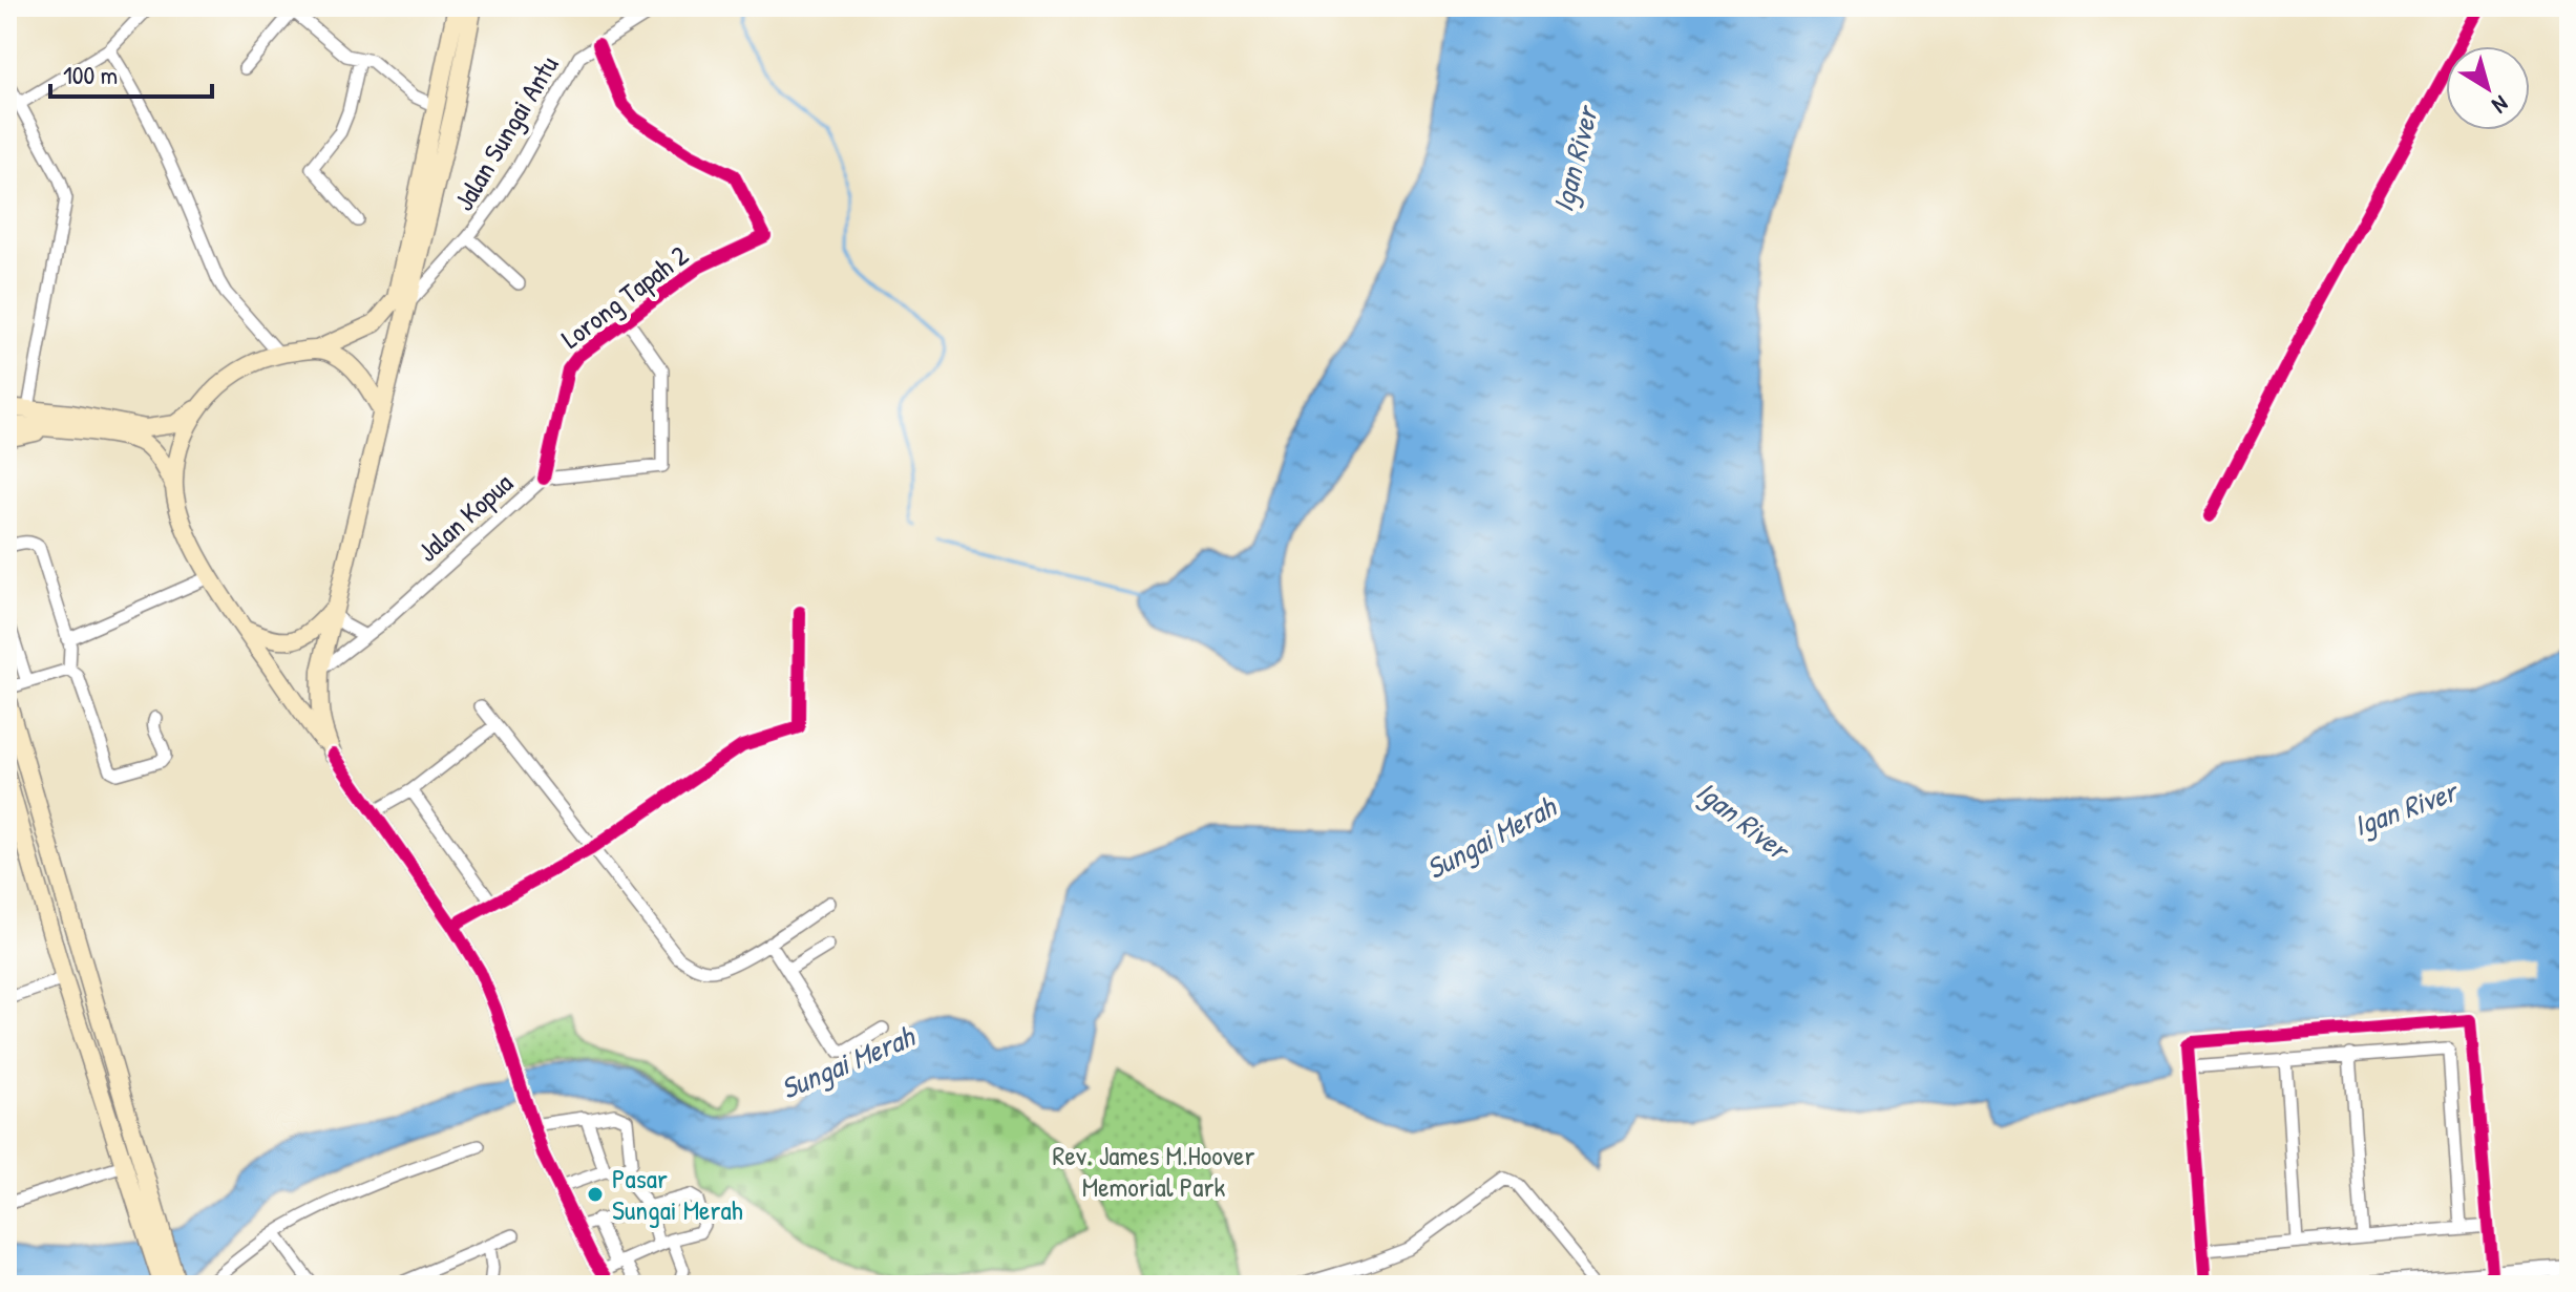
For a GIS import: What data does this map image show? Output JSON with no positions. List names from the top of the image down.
{
  "streets": {
    "street": ["Jalan Sungai Antu", "Lorong Tapah 2", "Jalan Kopua"]
  },
  "crossings": [
    ["Jalan Sungai Antu", "Lorong Tapah 2"],
    ["Lorong Tapah 2", "Jalan Kopua"]
  ],
  "water": ["Igan River", "Sungai Merah"],
  "parks": ["Rev. James M.Hoover Memorial Park"],
  "places": ["Pasar Sungai Merah"],
  "scale_bar": "100 m",
  "north": "bottom right"
}
